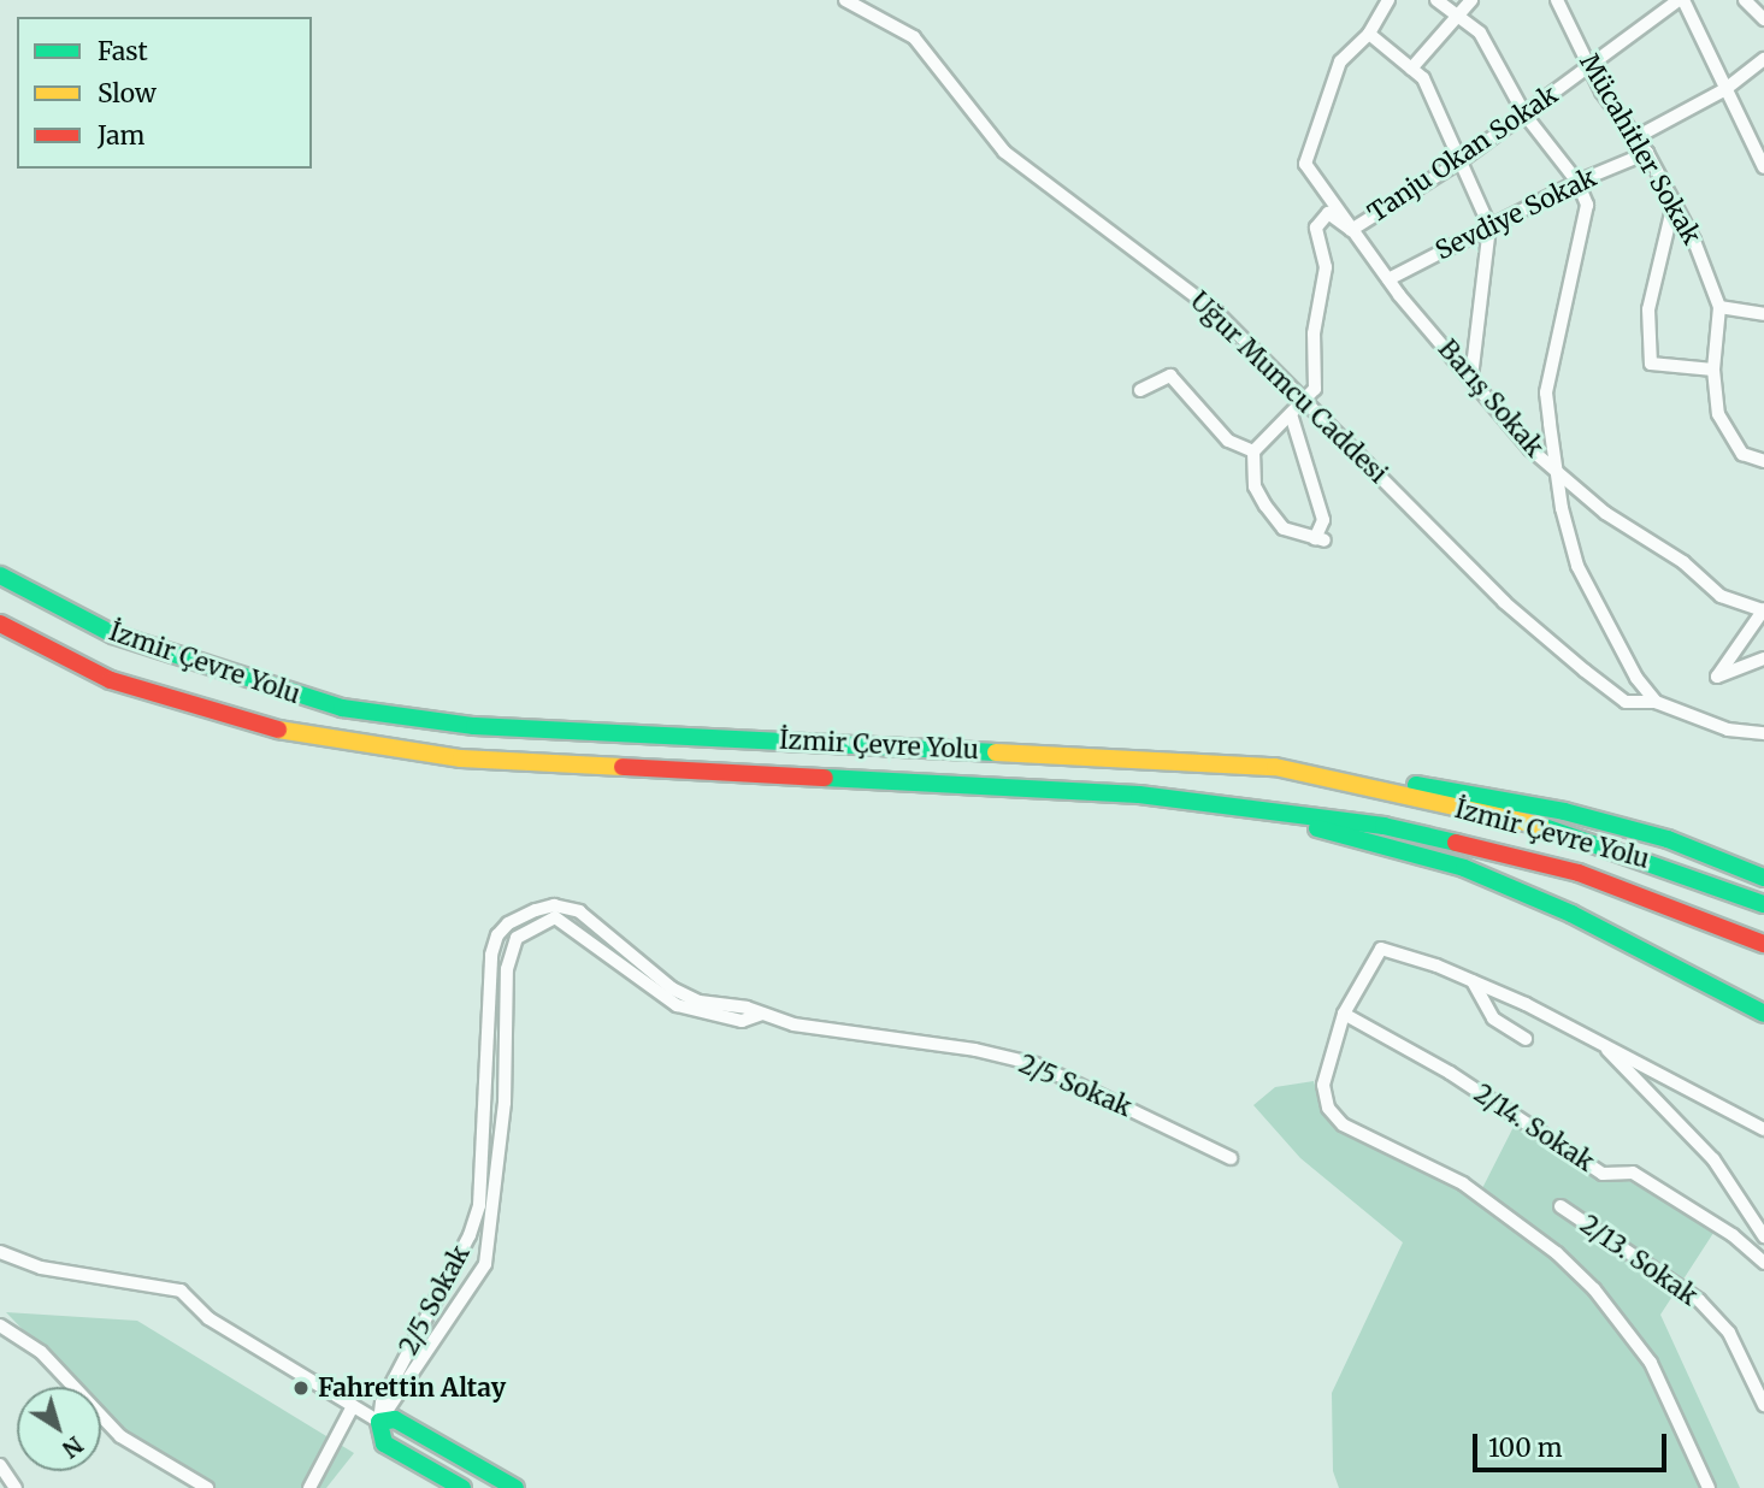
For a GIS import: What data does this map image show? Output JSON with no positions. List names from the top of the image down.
{
  "streets": {
    "main road": ["İzmir Çevre Yolu"],
    "street": [
      "Mücahitler Sokak",
      "Tanju Okan Sokak",
      "Sevdiye Sokak",
      "Uğur Mumcu Caddesi",
      "Barış Sokak",
      "2/5 Sokak",
      "2/14. Sokak",
      "2/13. Sokak"
    ]
  },
  "crossings": [
    ["Mücahitler Sokak", "Tanju Okan Sokak"],
    ["Mücahitler Sokak", "Sevdiye Sokak"],
    ["Tanju Okan Sokak", "Uğur Mumcu Caddesi"],
    ["Tanju Okan Sokak", "Barış Sokak"],
    ["Sevdiye Sokak", "Barış Sokak"]
  ],
  "places": ["Fahrettin Altay"],
  "legend": ["Fast", "Slow", "Jam"],
  "scale_bar": "100 m",
  "north": "bottom right"
}
